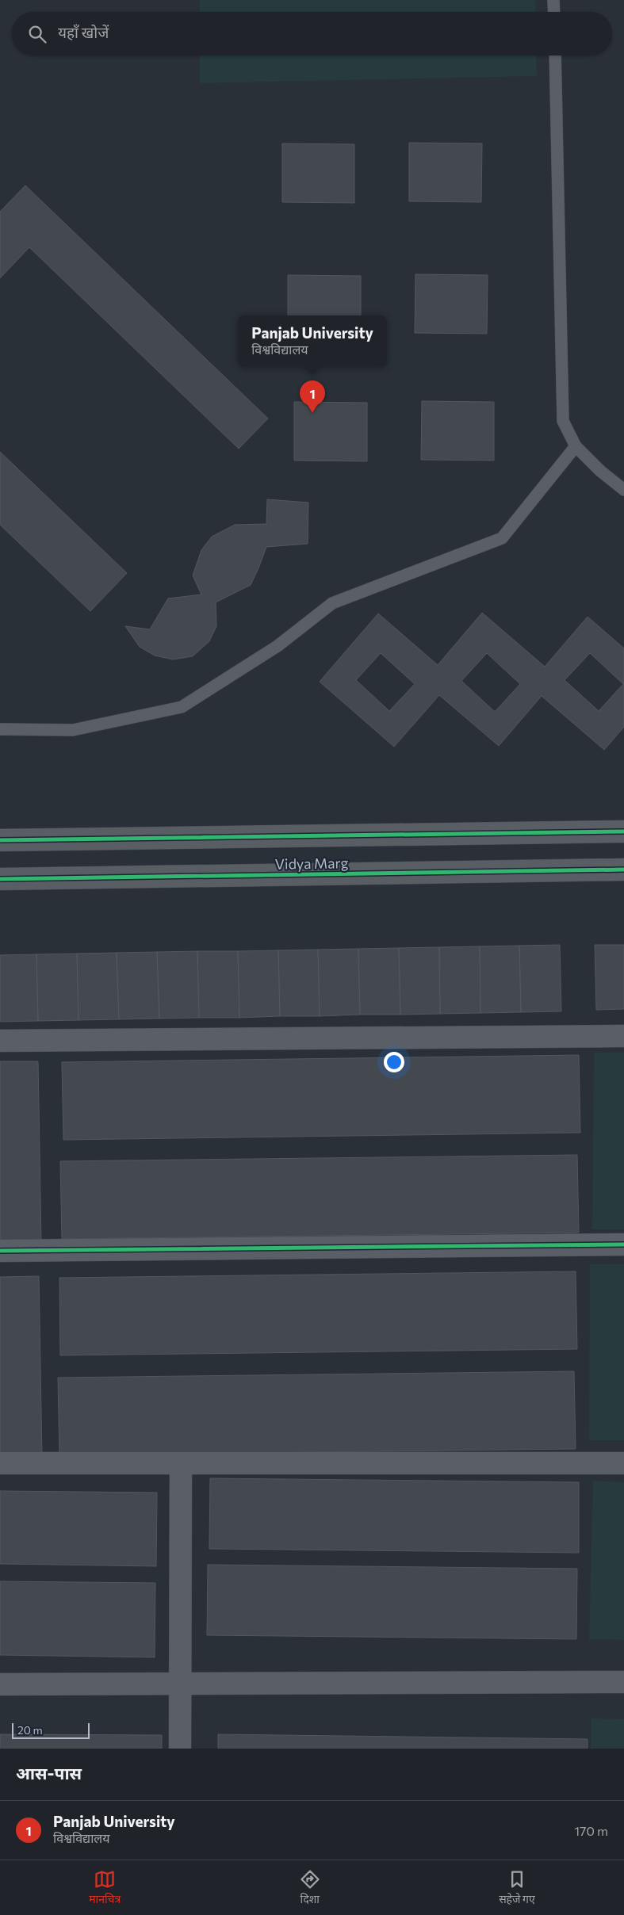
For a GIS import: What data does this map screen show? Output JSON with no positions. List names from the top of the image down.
{
  "streets": {
    "main road": ["Vidya Marg"]
  },
  "scale_bar": "20 m",
  "page": {
    "search": "यहाँ खोजें",
    "popup": ["Panjab University", "विश्वविद्यालय"],
    "pins": "1",
    "scale": "20 m",
    "heading": "आस-पास",
    "list": [
      {
        "mark": "1",
        "name": "Panjab University",
        "note": "विश्वविद्यालय",
        "value": "170 m"
      }
    ],
    "nav": ["मानचित्र", "दिशा", "सहेजे गए"]
  }
}
